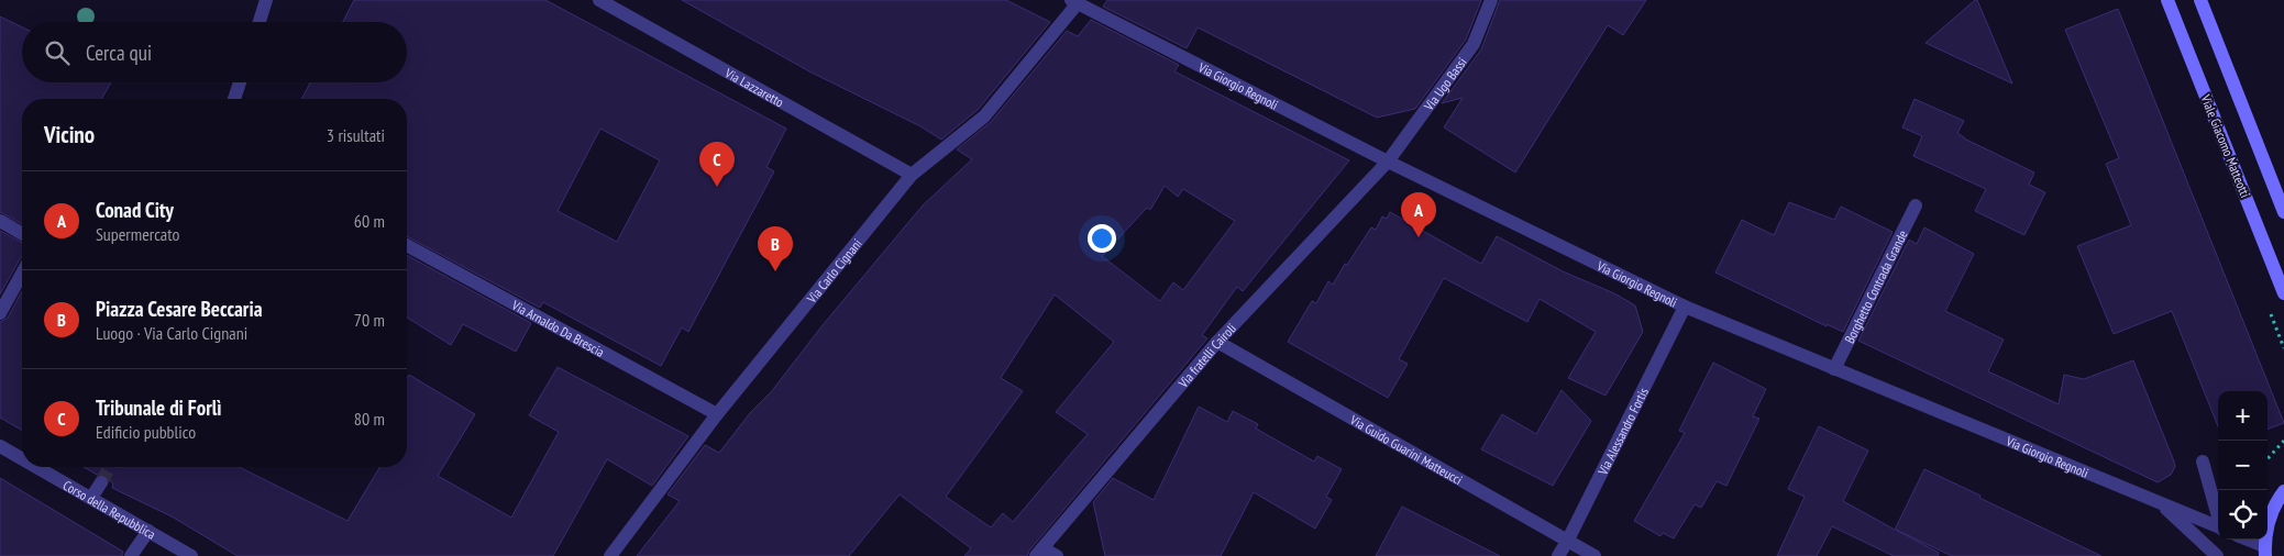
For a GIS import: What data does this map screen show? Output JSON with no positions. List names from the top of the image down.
{
  "streets": {
    "main road": ["Viale Giacomo Matteotti"],
    "street": [
      "Via Ugo Bassi",
      "Via Giorgio Regnoli",
      "Via Lazzaretto",
      "Via Carlo Cignani",
      "Borghetto Contrada Grande",
      "Via Arnaldo Da Brescia",
      "Via fratelli Cairoli",
      "Via Alessandro Fortis",
      "Via Guido Guarini Matteucci",
      "Corso della Repubblica"
    ]
  },
  "crossings": [
    ["Via Ugo Bassi", "Via Giorgio Regnoli"],
    ["Via Ugo Bassi", "Via fratelli Cairoli"],
    ["Via Giorgio Regnoli", "Via Carlo Cignani"],
    ["Via Giorgio Regnoli", "Borghetto Contrada Grande"],
    ["Via Giorgio Regnoli", "Via fratelli Cairoli"],
    ["Via Giorgio Regnoli", "Via Alessandro Fortis"],
    ["Via Lazzaretto", "Via Carlo Cignani"],
    ["Via Carlo Cignani", "Via Arnaldo Da Brescia"],
    ["Via fratelli Cairoli", "Via Guido Guarini Matteucci"],
    ["Via Alessandro Fortis", "Via Guido Guarini Matteucci"]
  ],
  "page": {
    "search": "Cerca qui",
    "heading": ["Vicino", "3 risultati"],
    "pins": ["C", "A", "B"],
    "list": [
      {
        "mark": "A",
        "name": "Conad City",
        "note": "Supermercato",
        "value": "60 m"
      },
      {
        "mark": "B",
        "name": "Piazza Cesare Beccaria",
        "note": "Luogo · Via Carlo Cignani",
        "value": "70 m"
      },
      {
        "mark": "C",
        "name": "Tribunale di Forlì",
        "note": "Edificio pubblico",
        "value": "80 m"
      }
    ],
    "map_buttons": ["+", "−"]
  }
}
